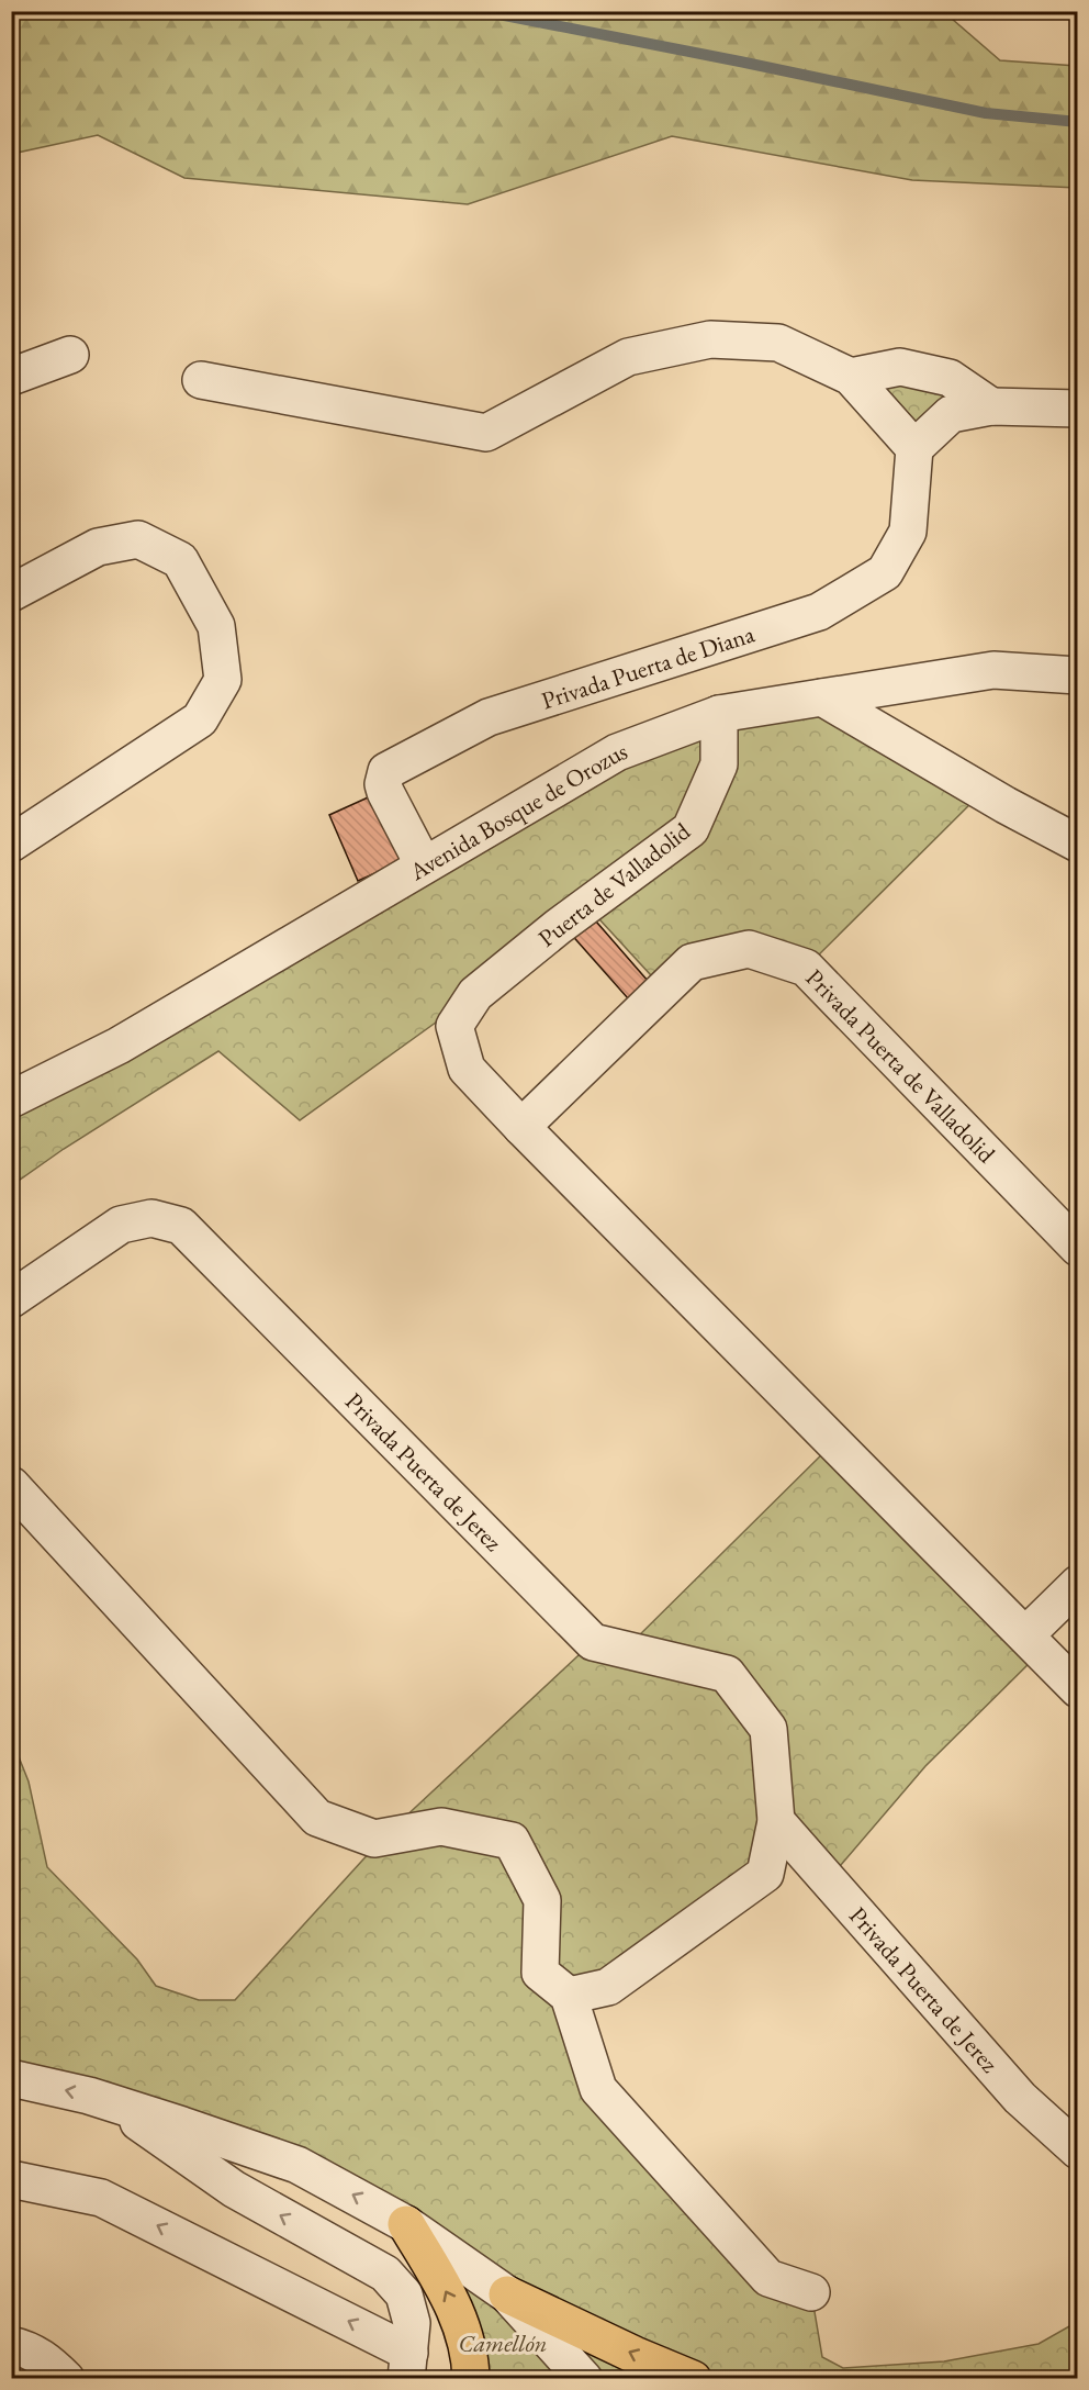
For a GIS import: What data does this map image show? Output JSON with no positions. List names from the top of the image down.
{
  "streets": {
    "street": [
      "Privada Puerta de Diana",
      "Avenida Bosque de Orozus",
      "Puerta de Valladolid",
      "Privada Puerta de Valladolid",
      "Privada Puerta de Jerez"
    ]
  },
  "crossings": [
    ["Privada Puerta de Diana", "Avenida Bosque de Orozus"],
    ["Avenida Bosque de Orozus", "Puerta de Valladolid"],
    ["Puerta de Valladolid", "Privada Puerta de Valladolid"]
  ],
  "parks": ["Camellón"]
}
